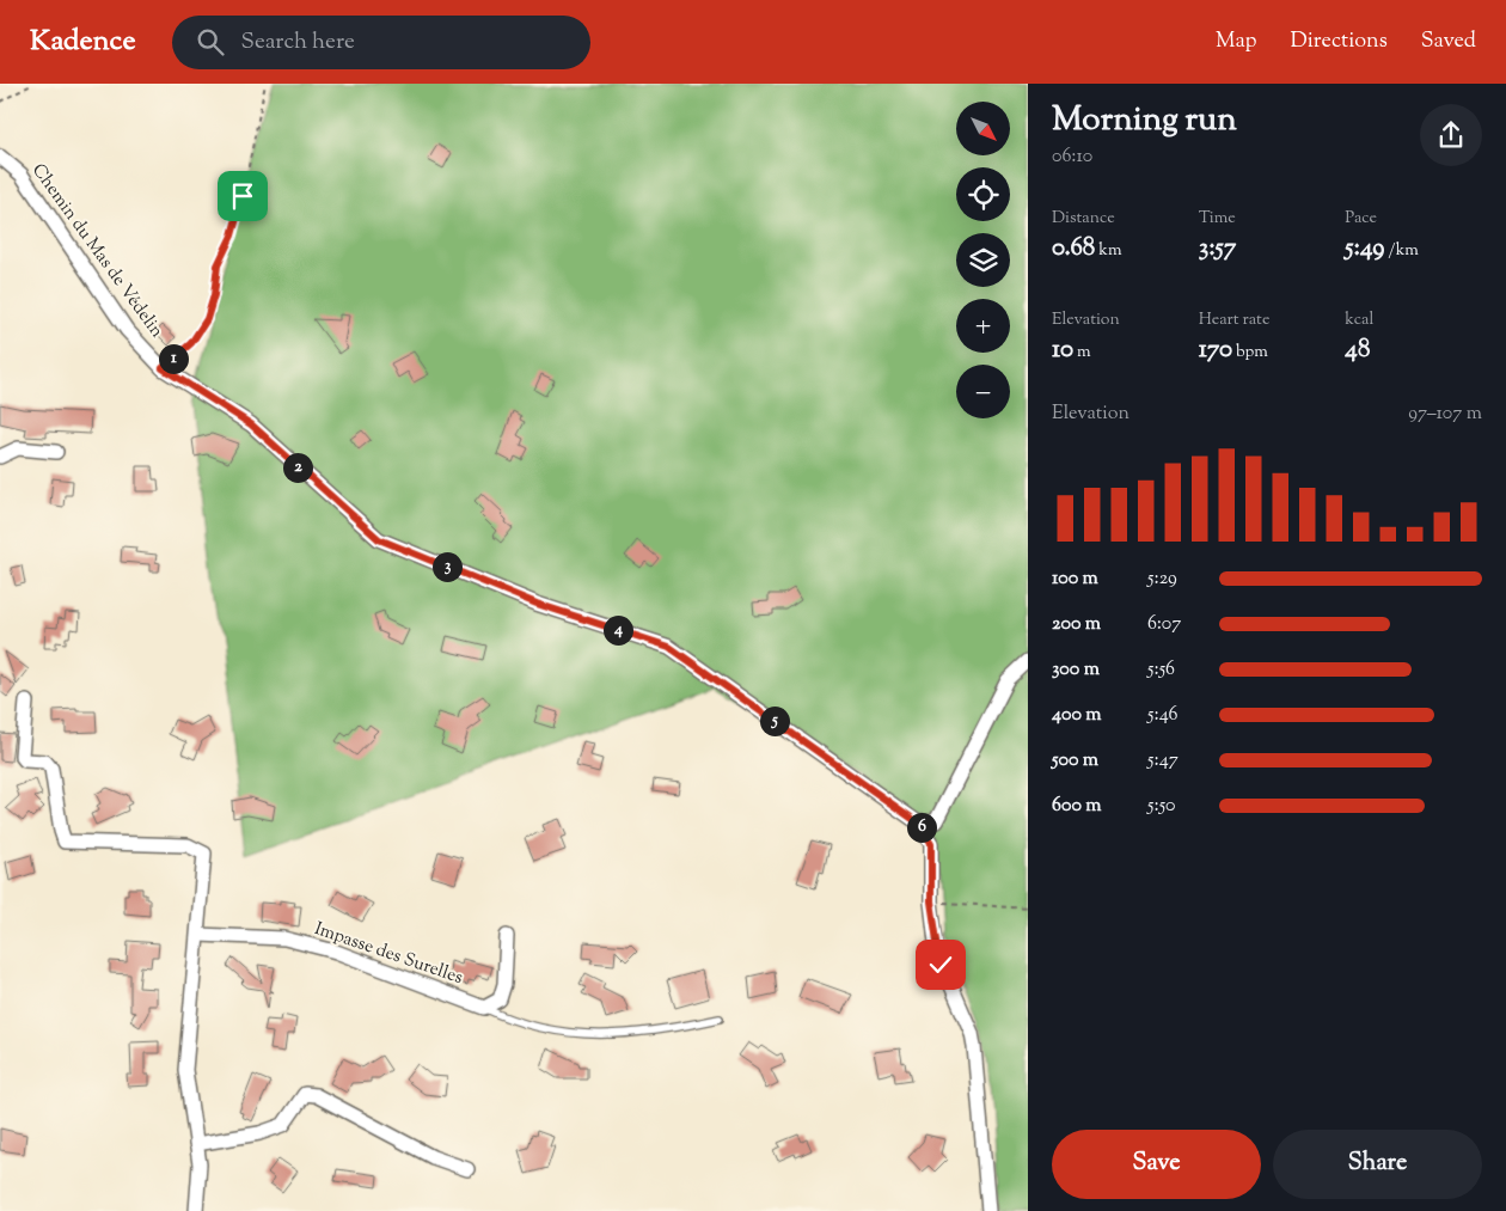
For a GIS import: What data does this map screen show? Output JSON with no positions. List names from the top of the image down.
{
  "streets": {
    "street": ["Chemin du Mas de Védelin", "Impasse des Surelles"]
  },
  "north": "bottom right",
  "page": {
    "header": "Kadence",
    "search": "Search here",
    "nav": ["Map", "Directions", "Saved"],
    "heading": ["Morning run", "06:10"],
    "map_buttons": ["+", "−"],
    "stats": [
      ["Distance", "0.68 km"],
      ["Time", "3:57"],
      ["Pace", "5:49 /km"],
      ["Elevation", "10 m"],
      ["Heart rate", "170 bpm"],
      ["kcal", "48"]
    ],
    "pins": [
      "1",
      "2",
      "3",
      "4",
      "5",
      "6"
    ],
    "chart": ["Elevation", "97–107 m"],
    "list": [
      {
        "name": "100 m",
        "note": "5:29"
      },
      {
        "name": "200 m",
        "note": "6:07"
      },
      {
        "name": "300 m",
        "note": "5:56"
      },
      {
        "name": "400 m",
        "note": "5:46"
      },
      {
        "name": "500 m",
        "note": "5:47"
      },
      {
        "name": "600 m",
        "note": "5:50"
      }
    ],
    "buttons": ["Save", "Share"]
  }
}
